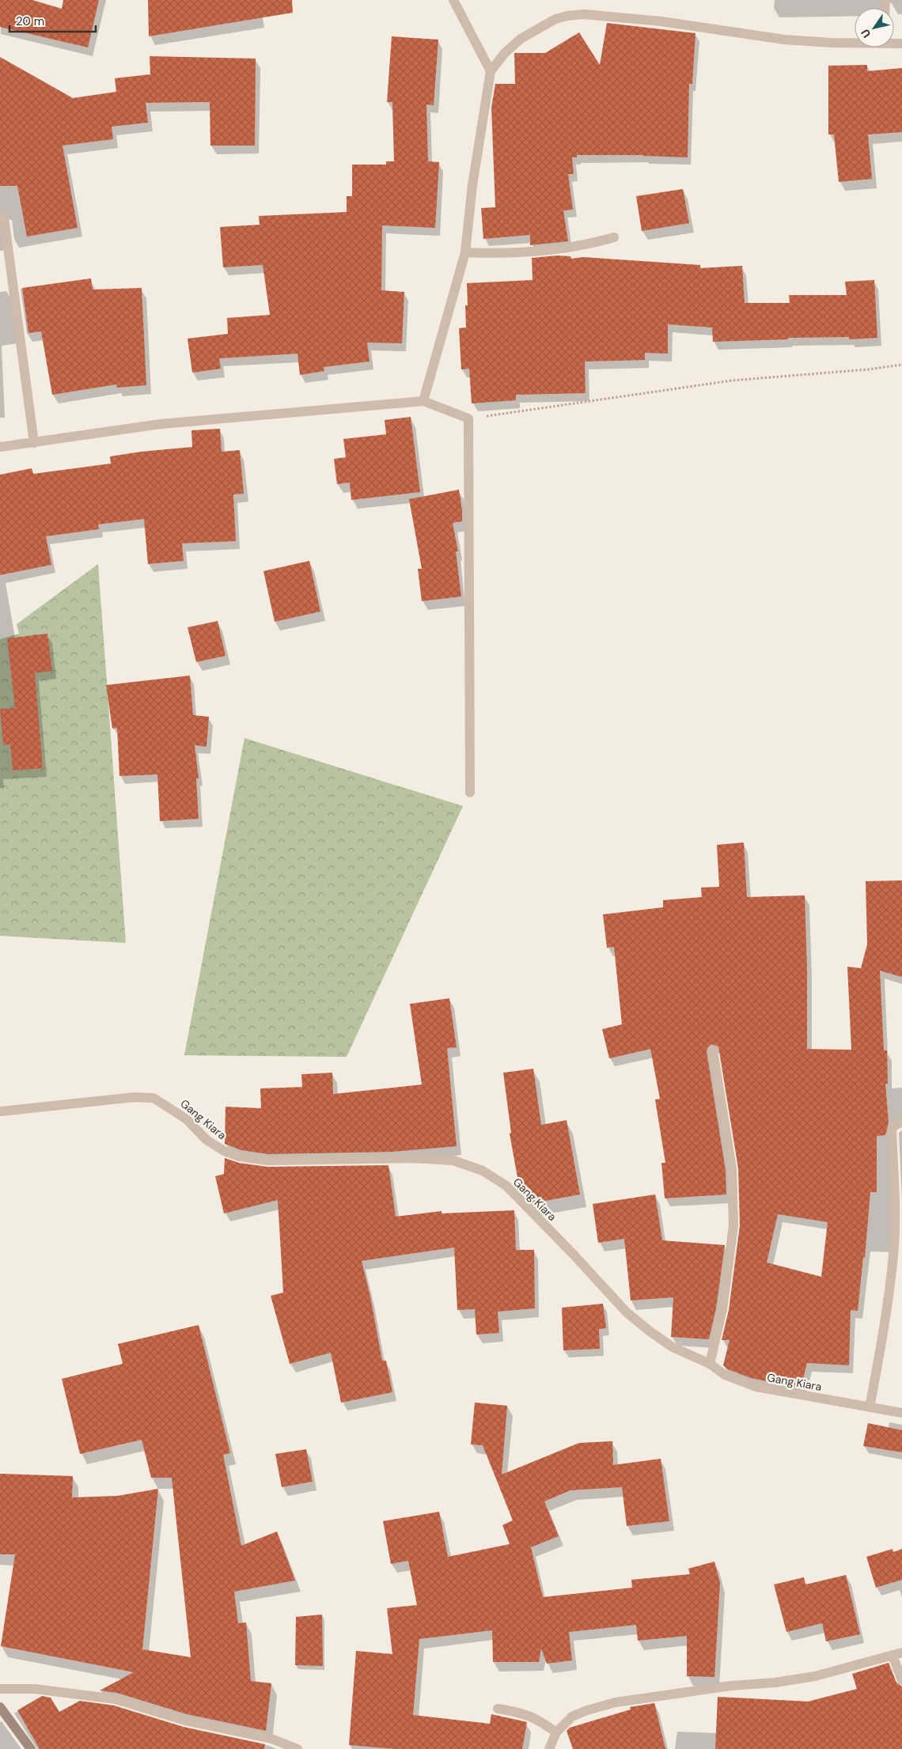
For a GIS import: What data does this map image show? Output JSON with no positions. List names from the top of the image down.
{
  "streets": {
    "street": ["Gang Kiara"]
  },
  "scale_bar": "20 m",
  "north": "bottom left"
}
